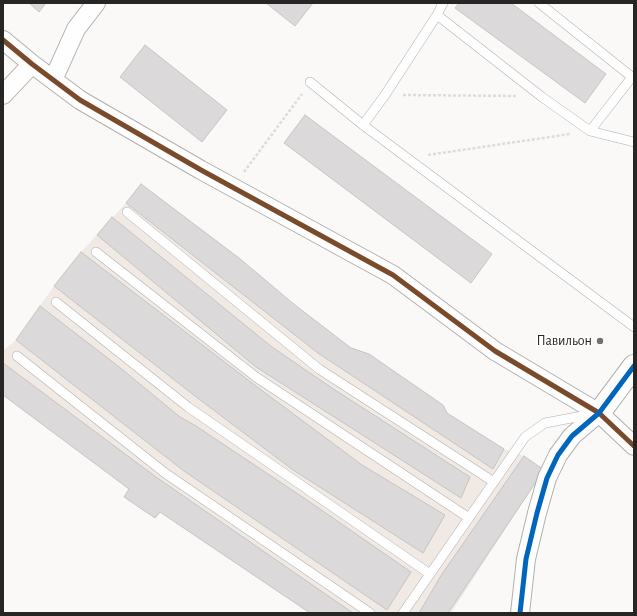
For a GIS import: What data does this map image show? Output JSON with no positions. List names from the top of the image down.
{
  "places": ["Павильон"]
}
